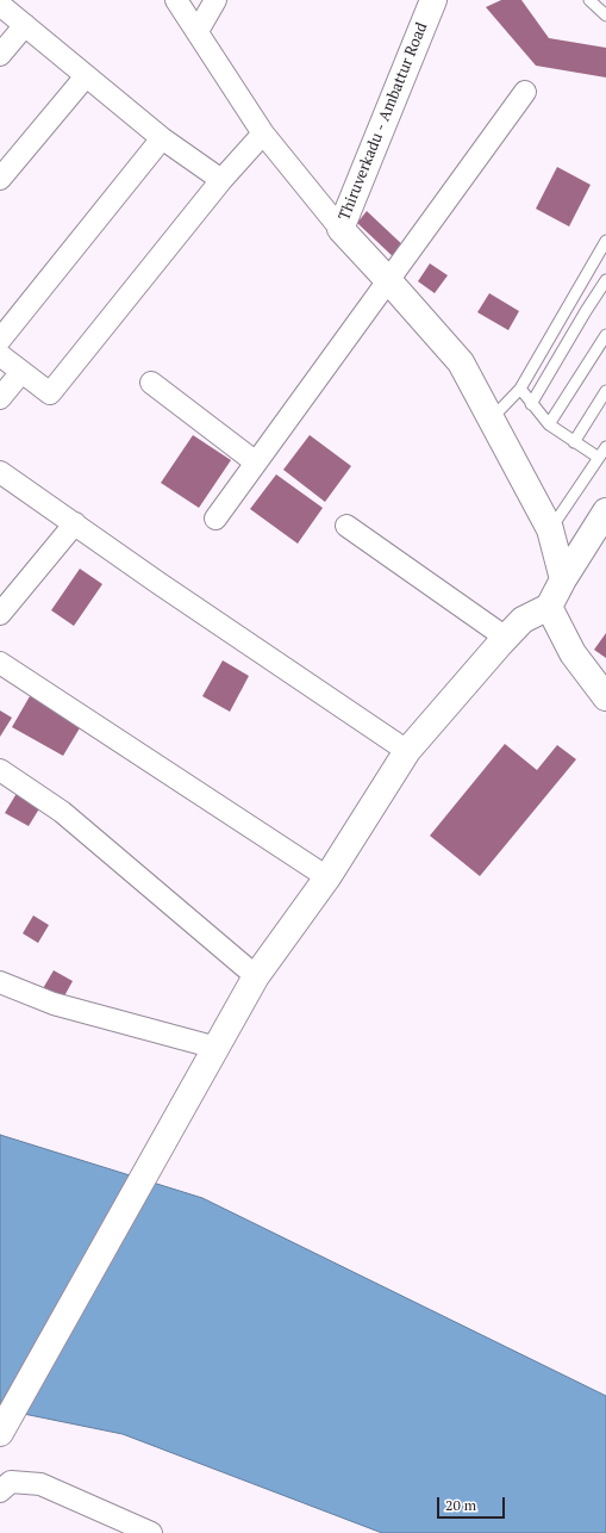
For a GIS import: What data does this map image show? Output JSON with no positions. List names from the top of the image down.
{
  "streets": {
    "street": ["Thiruverkadu - Ambattur Road"]
  },
  "scale_bar": "20 m"
}
